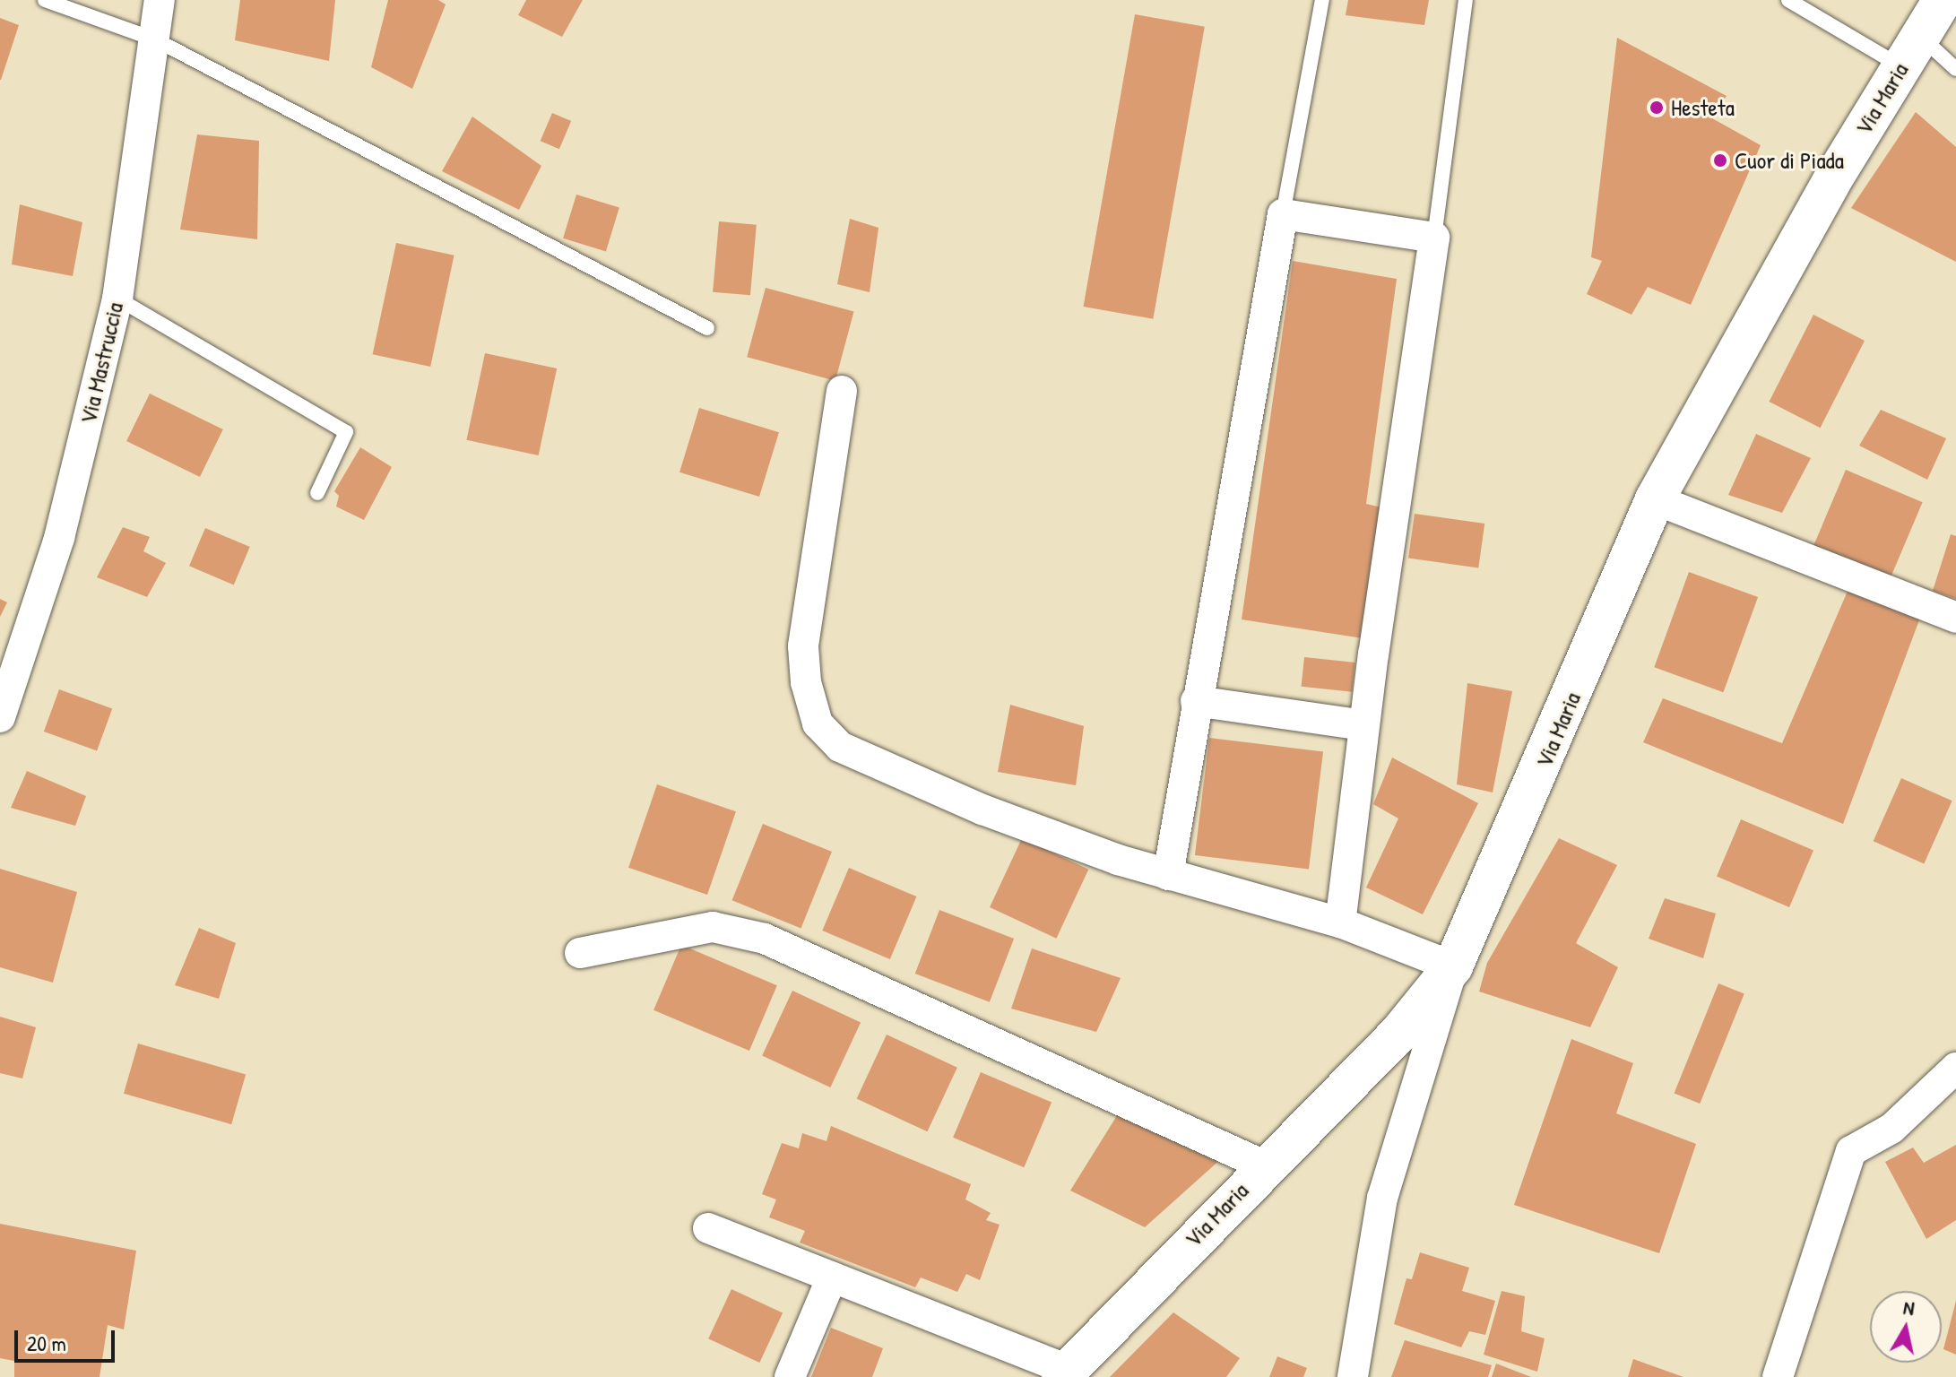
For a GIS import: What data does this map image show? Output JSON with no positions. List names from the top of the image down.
{
  "streets": {
    "street": ["Via Maria", "Via Mastruccia"]
  },
  "places": ["Hesteta", "Cuor di Piada"],
  "scale_bar": "20 m",
  "north": "top"
}
